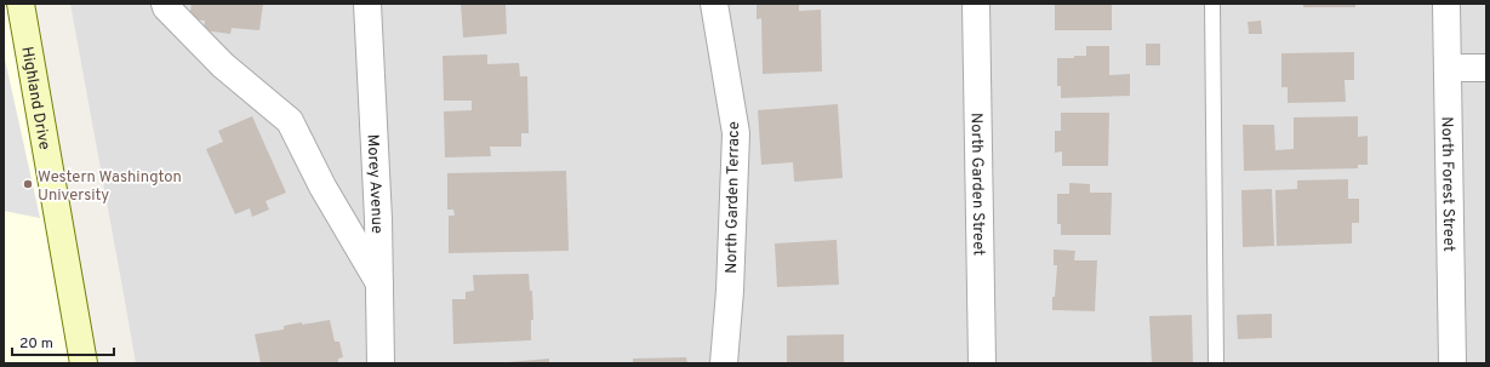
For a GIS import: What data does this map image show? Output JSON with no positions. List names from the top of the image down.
{
  "streets": {
    "street": [
      "Highland Drive",
      "Morey Avenue",
      "North Garden Street",
      "North Forest Street",
      "North Garden Terrace"
    ]
  },
  "places": ["Western Washington University"],
  "scale_bar": "20 m"
}
